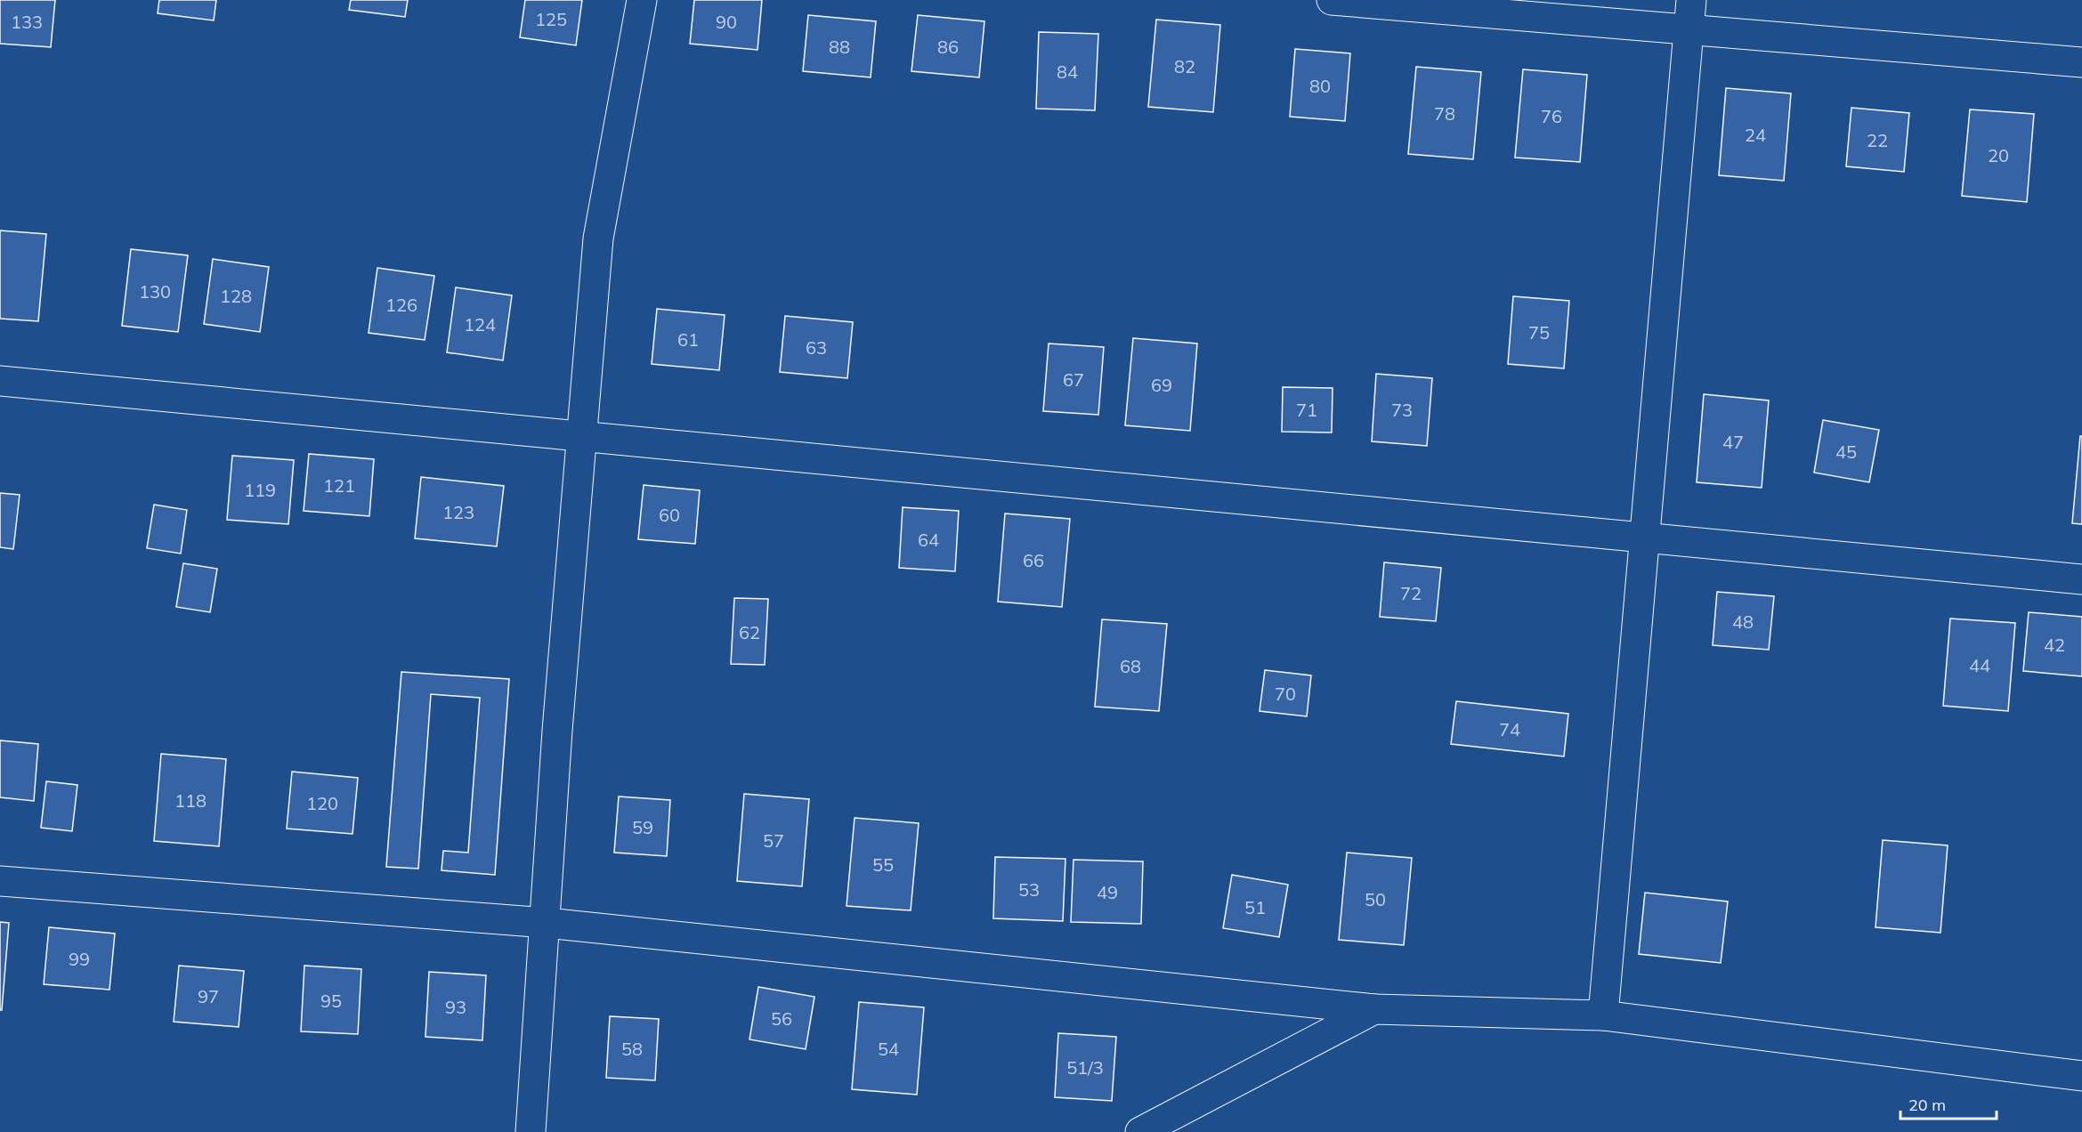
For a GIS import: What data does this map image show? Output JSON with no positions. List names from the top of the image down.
{
  "house_numbers": [
    "125",
    "133",
    "90",
    "88",
    "86",
    "82",
    "84",
    "80",
    "78",
    "76",
    "24",
    "22",
    "20",
    "130",
    "128",
    "126",
    "124",
    "75",
    "61",
    "63",
    "67",
    "69",
    "71",
    "73",
    "47",
    "45",
    "121",
    "119",
    "123",
    "60",
    "64",
    "66",
    "72",
    "48",
    "62",
    "42",
    "44",
    "68",
    "70",
    "74",
    "118",
    "120",
    "59",
    "57",
    "55",
    "53",
    "49",
    "50",
    "51",
    "99",
    "97",
    "95",
    "93",
    "56",
    "58",
    "54",
    "51/3"
  ],
  "scale_bar": "20 m"
}
